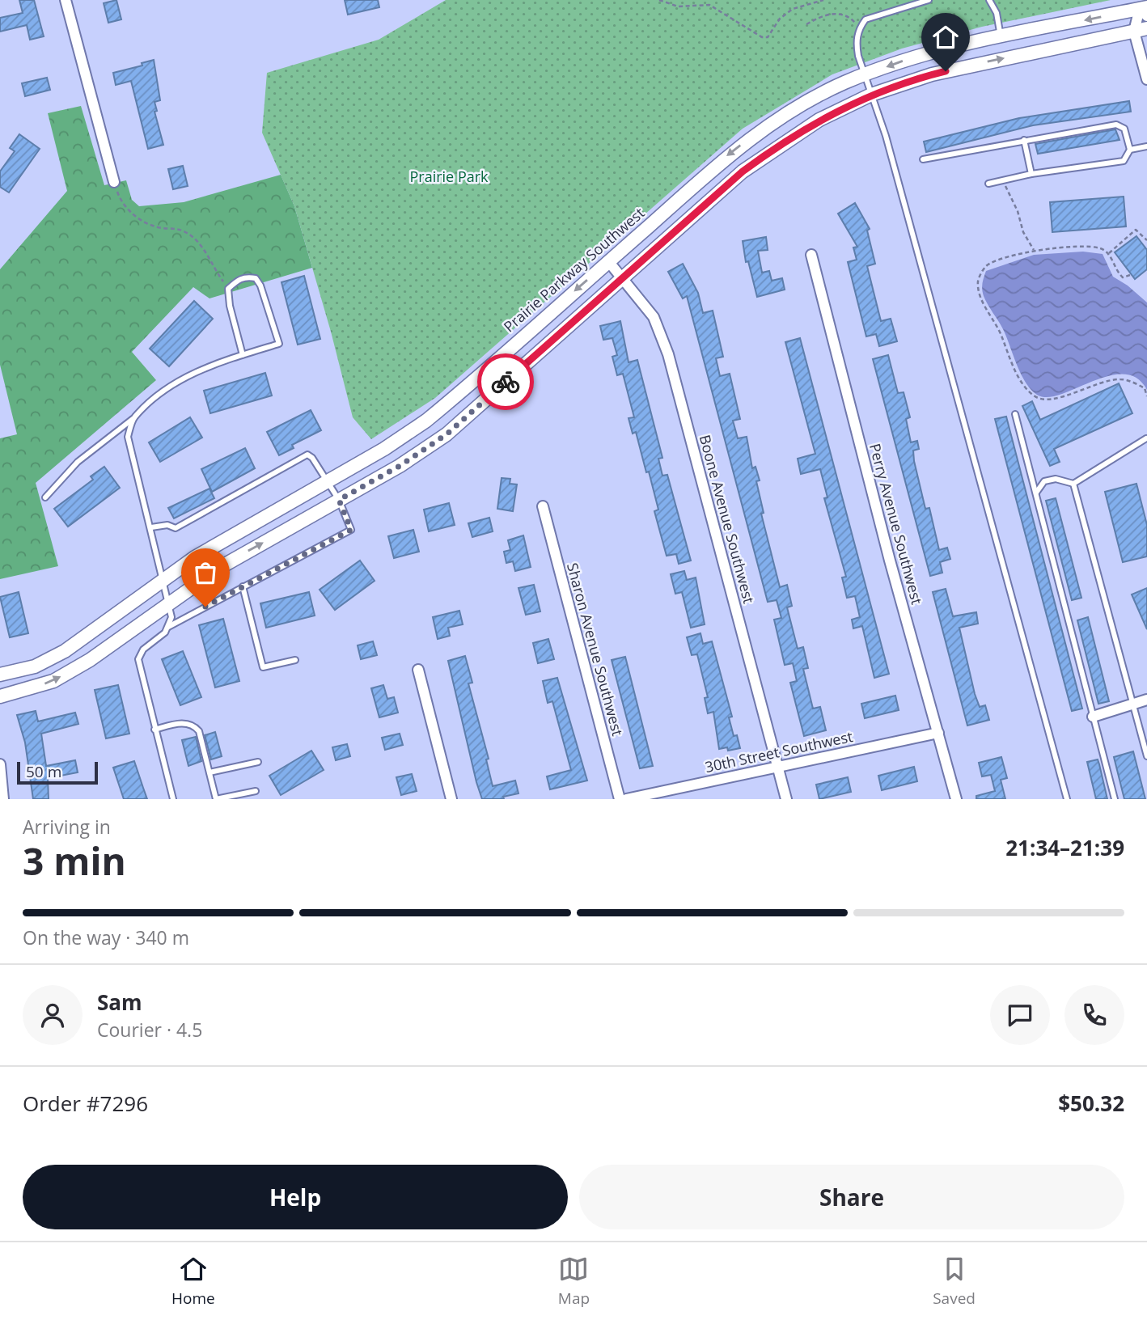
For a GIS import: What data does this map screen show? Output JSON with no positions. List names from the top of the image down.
{
  "streets": {
    "street": [
      "Prairie Parkway Southwest",
      "Boone Avenue Southwest",
      "Perry Avenue Southwest",
      "Sharon Avenue Southwest",
      "30th Street Southwest"
    ]
  },
  "crossings": [
    ["Prairie Parkway Southwest", "Boone Avenue Southwest"],
    ["Boone Avenue Southwest", "30th Street Southwest"],
    ["Perry Avenue Southwest", "30th Street Southwest"]
  ],
  "parks": ["Prairie Park"],
  "scale_bar": "50 m",
  "page": {
    "scale": "50 m",
    "heading": ["3 min", "Arriving in", "21:34–21:39"],
    "panel": [
      "Sam",
      "Courier · 4.5",
      "Order #7296",
      "$50.32"
    ],
    "bar": "On the way · 340 m",
    "buttons": ["Help", "Share"],
    "tabs": ["Home", "Map", "Saved"]
  }
}
